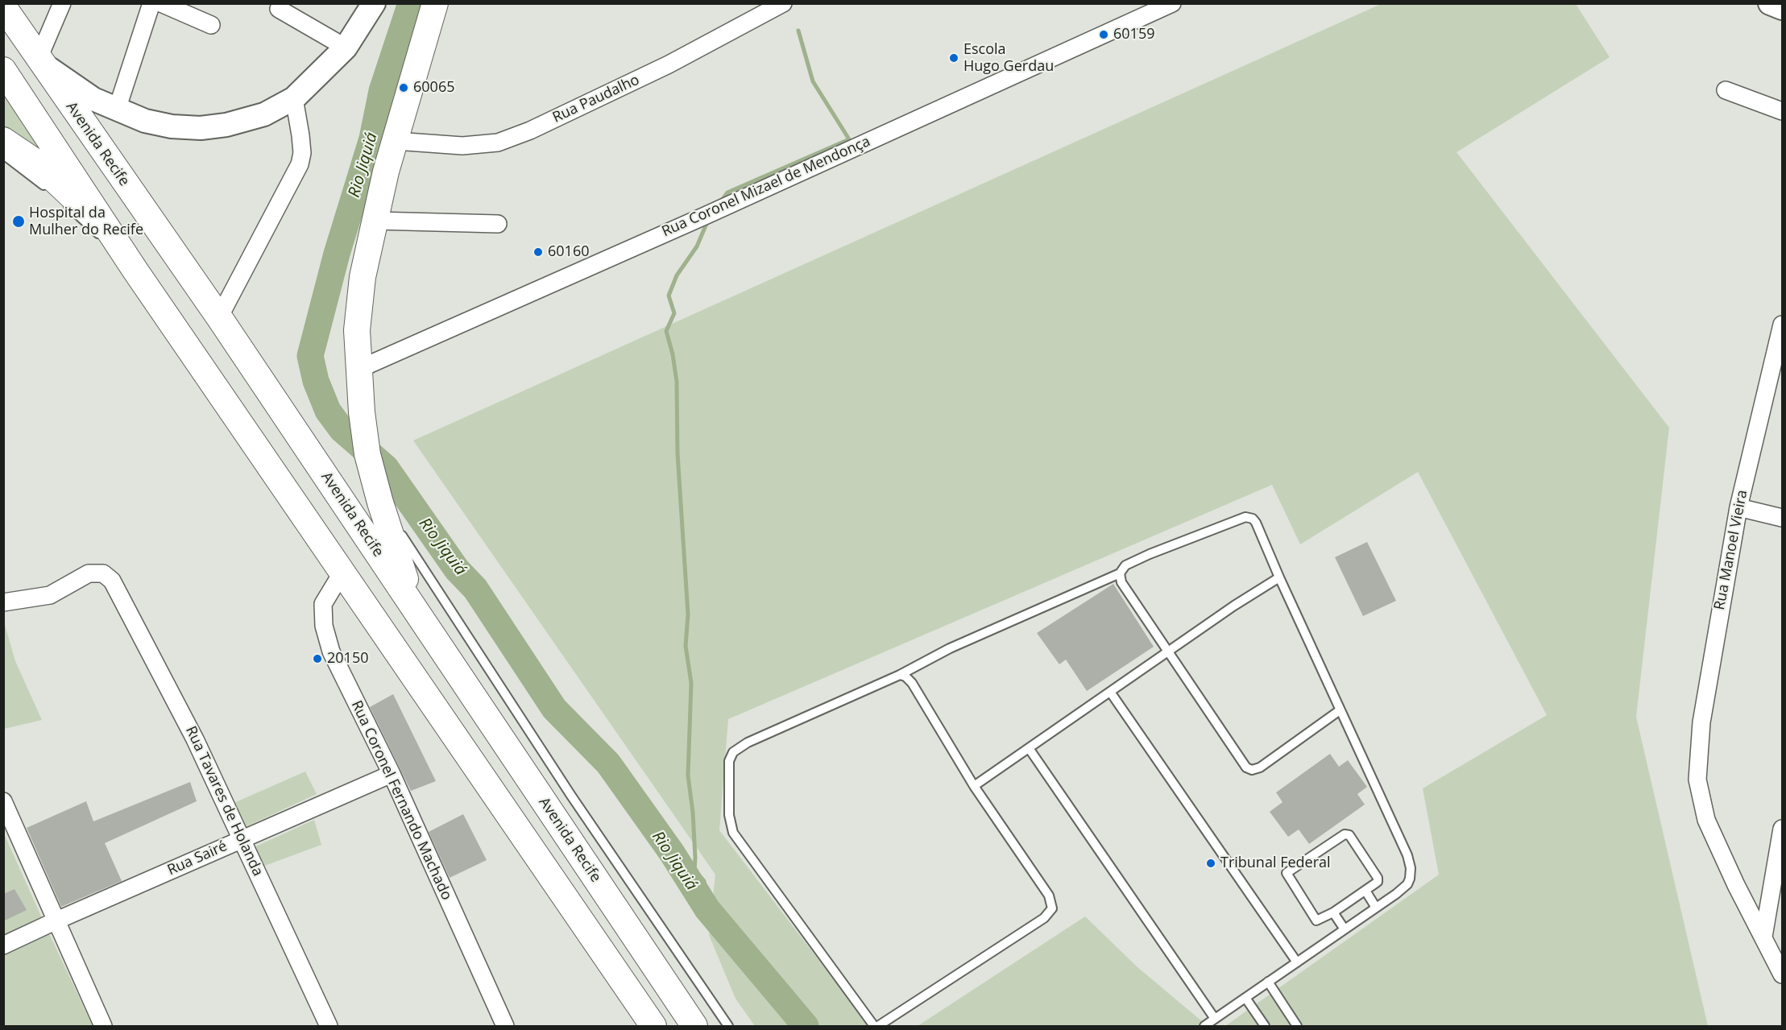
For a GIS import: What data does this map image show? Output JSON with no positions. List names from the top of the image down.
{
  "streets": {
    "main road": ["Avenida Recife"],
    "street": [
      "Rua Paudalho",
      "Rua Coronel Mizael de Mendonça",
      "Rua Manoel Vieira",
      "Rua Coronel Fernando Machado",
      "Rua Tavares de Holanda",
      "Rua Sairé"
    ]
  },
  "crossings": [
    ["Rua Coronel Fernando Machado", "Rua Sairé"],
    ["Rua Tavares de Holanda", "Rua Sairé"]
  ],
  "water": ["Rio Jiquiá"],
  "places": [
    "60159",
    "Escola Hugo Gerdau",
    "60065",
    "Hospital da Mulher do Recife",
    "60160",
    "20150",
    "Tribunal Federal"
  ]
}
